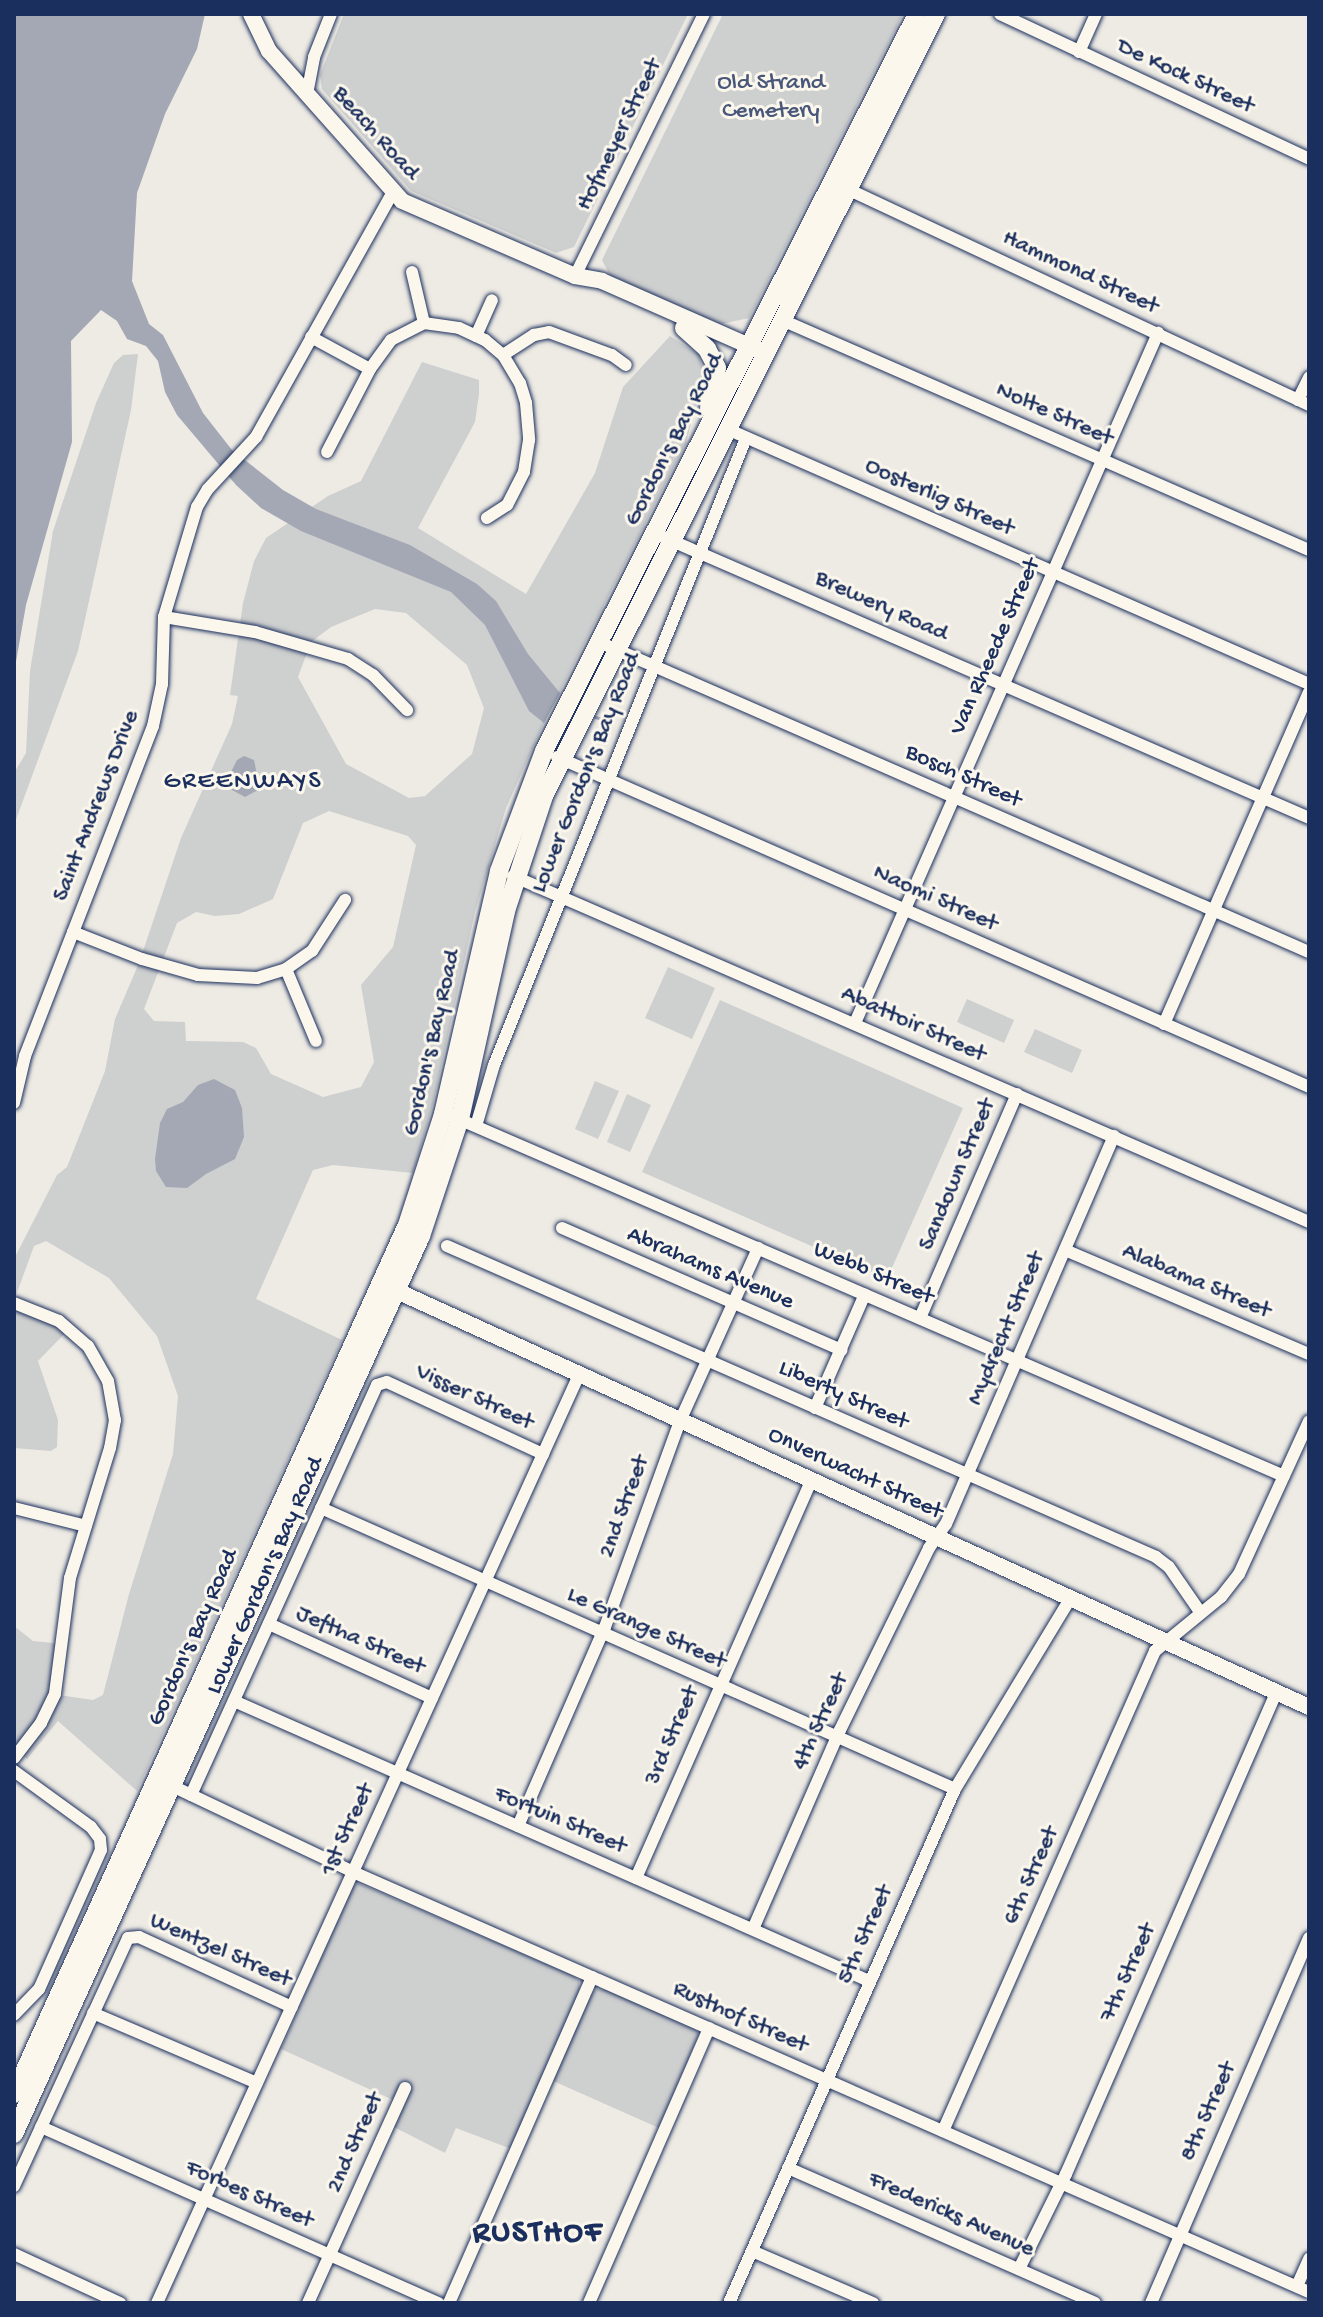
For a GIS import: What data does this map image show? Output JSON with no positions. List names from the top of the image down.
{
  "streets": {
    "main road": ["Gordon's Bay Road"],
    "street": [
      "De Kock Street",
      "Beach Road",
      "Hofmeyer Street",
      "Hammond Street",
      "Nolte Street",
      "Oosterlig Street",
      "Brewery Road",
      "Van Rheede Street",
      "Lower Gordon's Bay Road",
      "Bosch Street",
      "Saint Andrews Drive",
      "Naomi Street",
      "Abattoir Street",
      "Sandown Street",
      "Abrahams Avenue",
      "Webb Street",
      "Alabama Street",
      "Mydrecht Street",
      "Liberty Street",
      "Visser Street",
      "Onverwacht Street",
      "2nd Street",
      "Le Grange Street",
      "Jeftha Street",
      "4th Street",
      "3rd Street",
      "Fortuin Street",
      "1st Street",
      "6th Street",
      "5th Street",
      "Wentzel Street",
      "7th Street",
      "Rusthof Street",
      "8th Street",
      "Forbes Street",
      "Fredericks Avenue"
    ]
  },
  "crossings": [
    ["Beach Road", "Hofmeyer Street"],
    ["Beach Road", "Gordon's Bay Road"],
    ["Beach Road", "Saint Andrews Drive"],
    ["Hammond Street", "Gordon's Bay Road"],
    ["Hammond Street", "Van Rheede Street"],
    ["Nolte Street", "Gordon's Bay Road"],
    ["Nolte Street", "Van Rheede Street"],
    ["Gordon's Bay Road", "Oosterlig Street"],
    ["Gordon's Bay Road", "Brewery Road"],
    ["Gordon's Bay Road", "Lower Gordon's Bay Road"],
    ["Gordon's Bay Road", "Bosch Street"],
    ["Gordon's Bay Road", "Naomi Street"],
    ["Gordon's Bay Road", "Abattoir Street"],
    ["Gordon's Bay Road", "Webb Street"],
    ["Gordon's Bay Road", "Onverwacht Street"],
    ["Gordon's Bay Road", "Rusthof Street"],
    ["Oosterlig Street", "Van Rheede Street"],
    ["Oosterlig Street", "Lower Gordon's Bay Road"],
    ["Brewery Road", "Van Rheede Street"],
    ["Brewery Road", "Lower Gordon's Bay Road"],
    ["Van Rheede Street", "Bosch Street"],
    ["Van Rheede Street", "Naomi Street"],
    ["Van Rheede Street", "Abattoir Street"],
    ["Lower Gordon's Bay Road", "Bosch Street"],
    ["Lower Gordon's Bay Road", "Naomi Street"],
    ["Lower Gordon's Bay Road", "Abattoir Street"],
    ["Lower Gordon's Bay Road", "Webb Street"],
    ["Lower Gordon's Bay Road", "Visser Street"],
    ["Lower Gordon's Bay Road", "Le Grange Street"],
    ["Lower Gordon's Bay Road", "Jeftha Street"],
    ["Lower Gordon's Bay Road", "Fortuin Street"],
    ["Lower Gordon's Bay Road", "Rusthof Street"],
    ["Abattoir Street", "Sandown Street"],
    ["Abattoir Street", "Mydrecht Street"],
    ["Sandown Street", "Webb Street"],
    ["Abrahams Avenue", "2nd Street"],
    ["Webb Street", "Mydrecht Street"],
    ["Webb Street", "2nd Street"],
    ["Webb Street", "6th Street"],
    ["Alabama Street", "Mydrecht Street"],
    ["Mydrecht Street", "Liberty Street"],
    ["Mydrecht Street", "Onverwacht Street"],
    ["Mydrecht Street", "4th Street"],
    ["Liberty Street", "2nd Street"],
    ["Liberty Street", "6th Street"],
    ["Visser Street", "1st Street"],
    ["Onverwacht Street", "2nd Street"],
    ["Onverwacht Street", "4th Street"],
    ["Onverwacht Street", "3rd Street"],
    ["Onverwacht Street", "1st Street"],
    ["Onverwacht Street", "6th Street"],
    ["Onverwacht Street", "5th Street"],
    ["Onverwacht Street", "7th Street"],
    ["2nd Street", "Le Grange Street"],
    ["2nd Street", "Fortuin Street"],
    ["2nd Street", "Forbes Street"],
    ["Le Grange Street", "4th Street"],
    ["Le Grange Street", "3rd Street"],
    ["Le Grange Street", "1st Street"],
    ["Le Grange Street", "5th Street"],
    ["Jeftha Street", "1st Street"],
    ["4th Street", "Fortuin Street"],
    ["3rd Street", "Fortuin Street"],
    ["Fortuin Street", "1st Street"],
    ["Fortuin Street", "5th Street"],
    ["1st Street", "Wentzel Street"],
    ["1st Street", "Rusthof Street"],
    ["1st Street", "Forbes Street"],
    ["6th Street", "Rusthof Street"],
    ["5th Street", "Rusthof Street"],
    ["5th Street", "Fredericks Avenue"],
    ["7th Street", "Rusthof Street"],
    ["7th Street", "Fredericks Avenue"],
    ["Rusthof Street", "8th Street"]
  ],
  "districts": ["GREENWAYS", "RUSTHOF"],
  "parks": ["Old Strand Cemetery"]
}
